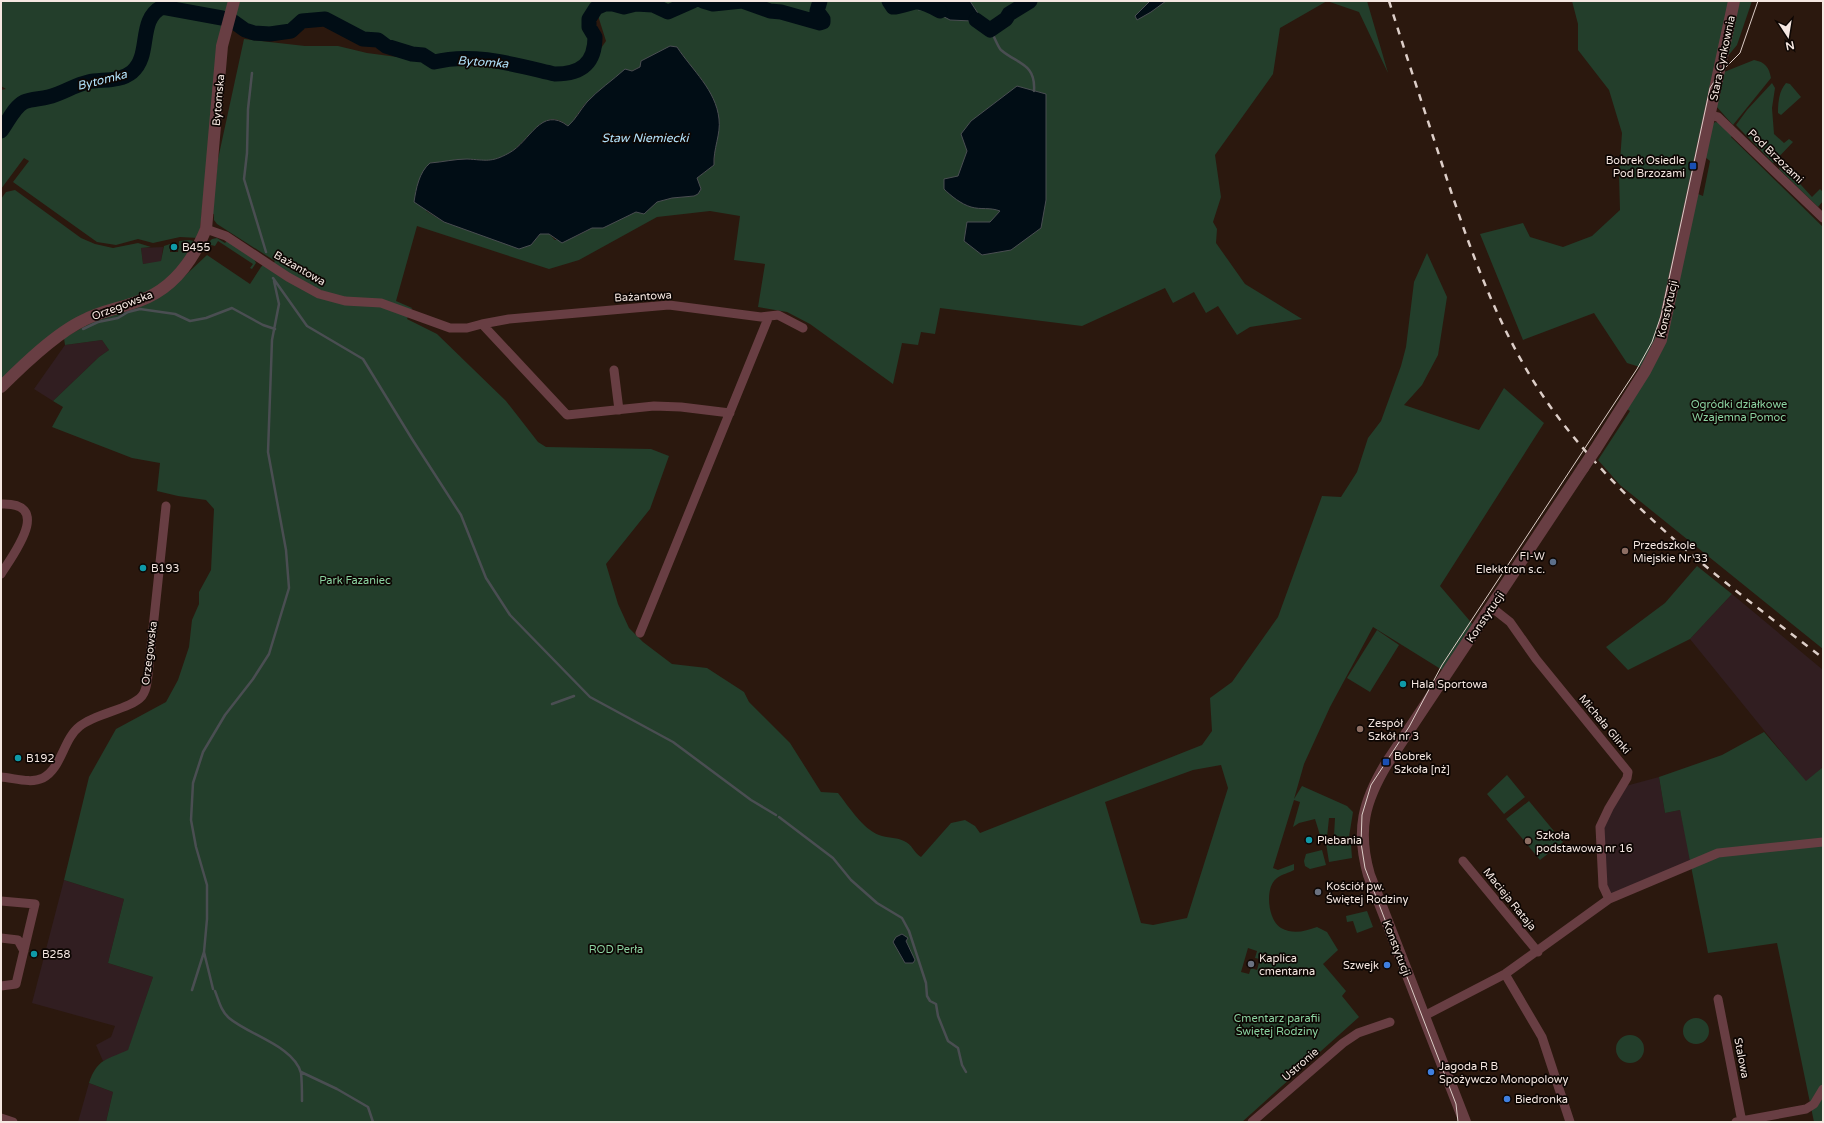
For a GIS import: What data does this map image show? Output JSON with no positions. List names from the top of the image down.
{
  "streets": {
    "street": [
      "Stara Cynkownia",
      "Bytomska",
      "Pod Brzozami",
      "Bażantowa",
      "Orzegowska",
      "Konstytucji",
      "Michała Glinki",
      "Macieja Rataja",
      "Stalowa",
      "Ustronie"
    ]
  },
  "crossings": [
    ["Stara Cynkownia", "Pod Brzozami"],
    ["Stara Cynkownia", "Konstytucji"],
    ["Bytomska", "Orzegowska"],
    ["Pod Brzozami", "Konstytucji"],
    ["Bażantowa", "Orzegowska"],
    ["Konstytucji", "Michała Glinki"]
  ],
  "water": ["Bytomka", "Staw Niemiecki"],
  "parks": [
    "Ogródki działkowe Wzajemna Pomoc",
    "Park Fazaniec",
    "ROD Perła",
    "Cmentarz parafii Świętej Rodziny"
  ],
  "places": {
    "transit": ["Bobrek Osiedle Pod Brzozami", "Bobrek Szkoła [nż]"],
    "other": [
      "B455",
      "Przedszkole Miejskie Nr 33",
      "FI-W Elekktron s.c.",
      "B193",
      "Hala Sportowa",
      "Zespół Szkół nr 3",
      "B192",
      "Plebania",
      "Szkoła podstawowa nr 16",
      "Kościół pw. Świętej Rodziny",
      "B258",
      "Kaplica cmentarna",
      "Szwejk",
      "Jagoda R B Spożywczo Monopolowy",
      "Biedronka"
    ]
  },
  "north": "bottom"
}
